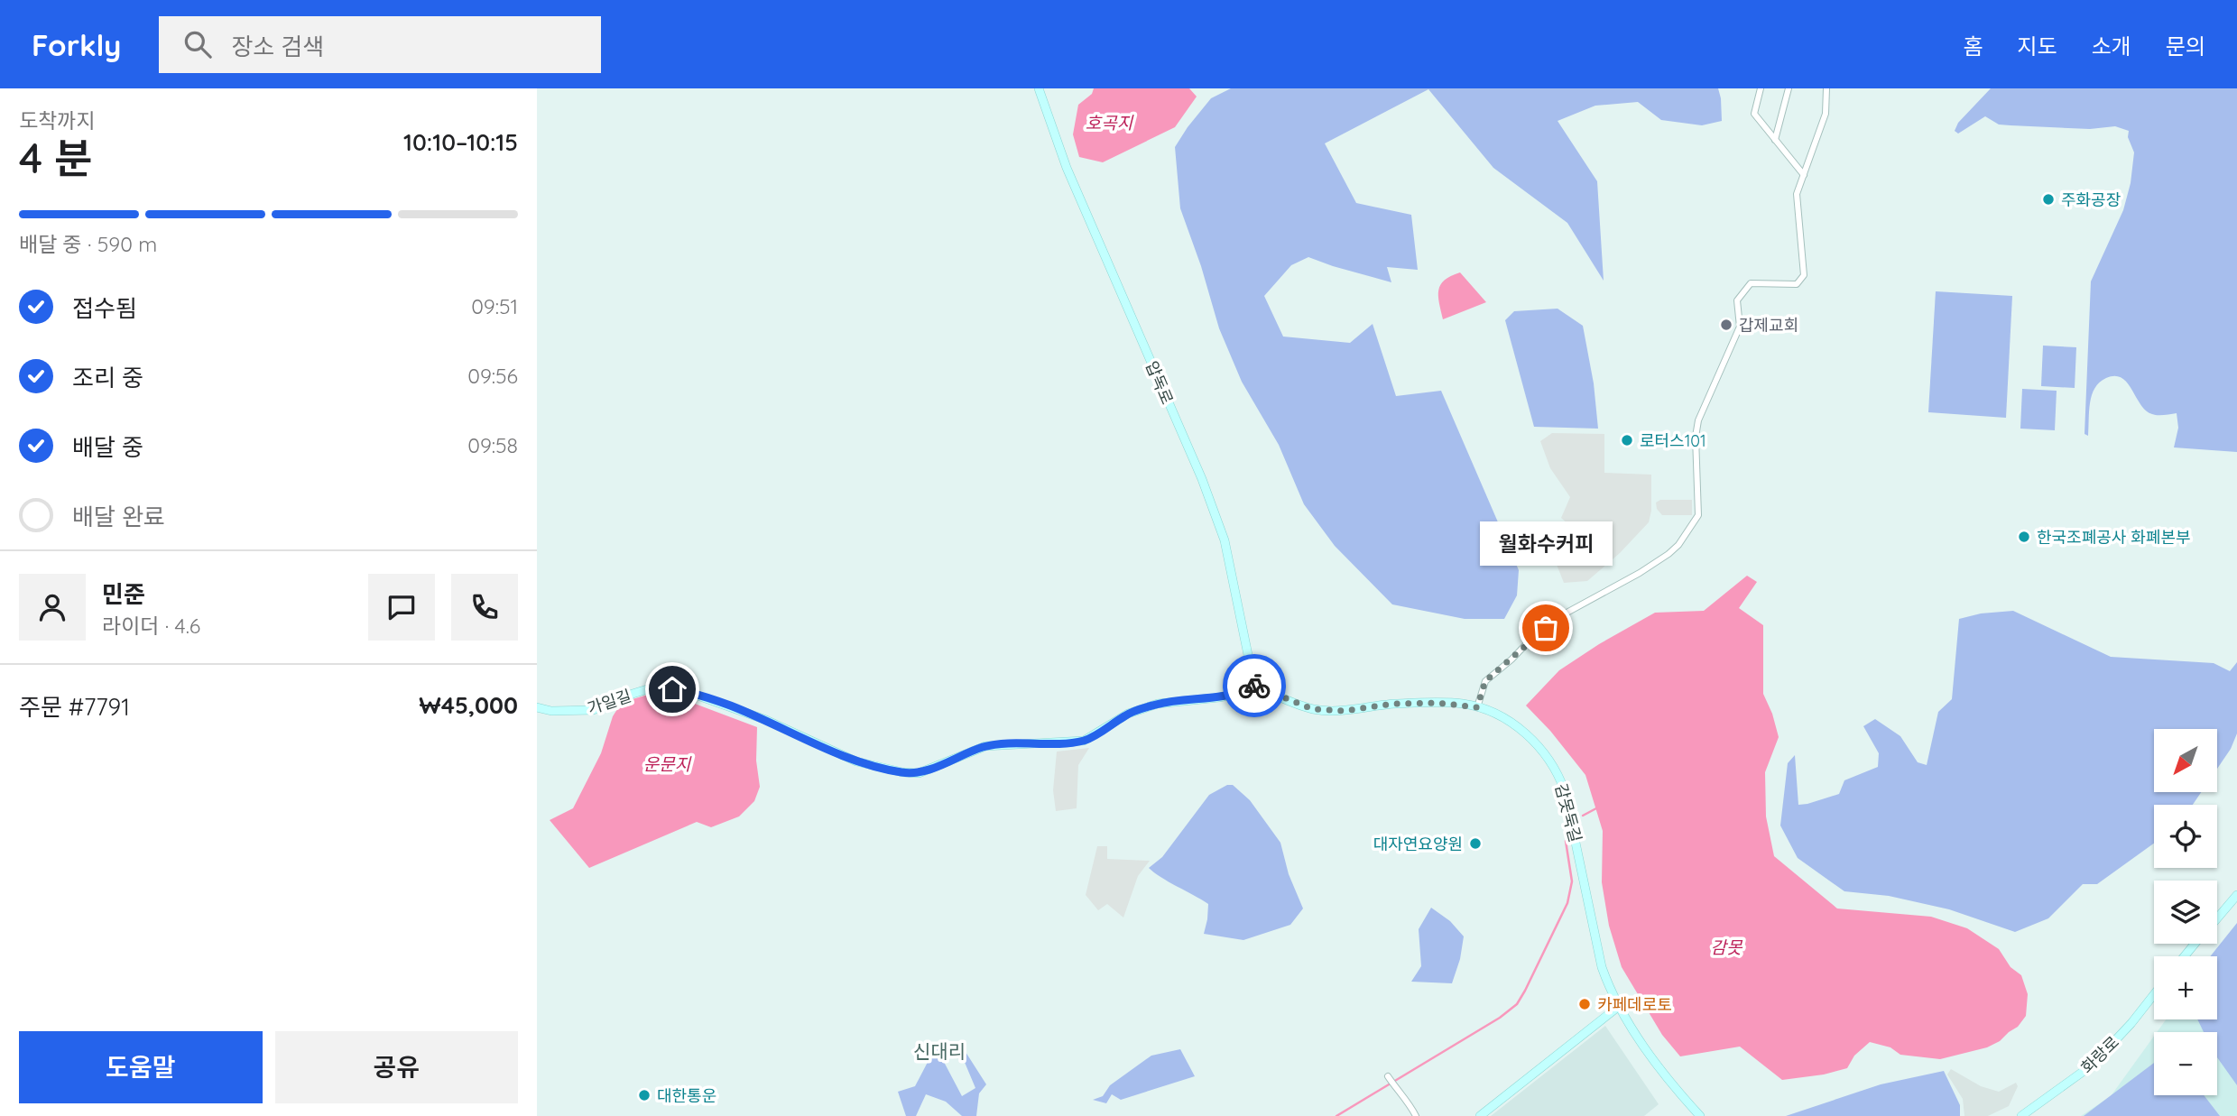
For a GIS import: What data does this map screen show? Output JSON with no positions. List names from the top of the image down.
{
  "streets": {
    "street": [
      "압독로",
      "가일길",
      "감못둑길",
      "화랑로"
    ]
  },
  "crossings": [
    ["압독로", "가일길"],
    ["압독로", "감못둑길"],
    ["가일길", "감못둑길"]
  ],
  "districts": ["신대리"],
  "water": ["호곡지", "운문지", "감못"],
  "places": [
    "주화공장",
    "갑제교회",
    "로터스101",
    "한국조폐공사 화폐본부",
    "월화수커피",
    "대자연요양원",
    "카페데로토",
    "대한통운"
  ],
  "north": "bottom left",
  "page": {
    "header": "Forkly",
    "search": "장소 검색",
    "nav": [
      "홈",
      "지도",
      "소개",
      "문의"
    ],
    "heading": ["4 분", "도착까지", "10:10–10:15"],
    "panel": [
      "민준",
      "라이더 · 4.6",
      "주문 #7791",
      "₩45,000"
    ],
    "bar": "배달 중 · 590 m",
    "list": [
      ["접수됨", "09:51"],
      ["조리 중", "09:56"],
      ["배달 중", "09:58"],
      "배달 완료"
    ],
    "bubble": "월화수커피",
    "map_buttons": ["+", "−"],
    "buttons": ["도움말", "공유"]
  }
}
